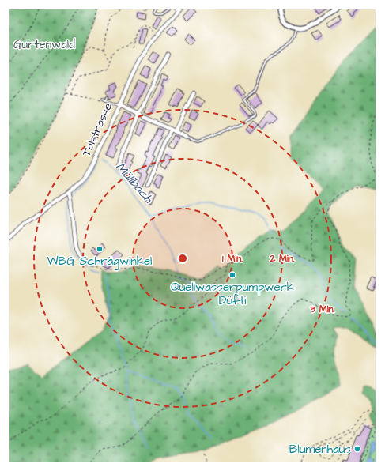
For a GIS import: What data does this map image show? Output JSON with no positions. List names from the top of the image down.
{
  "streets": {
    "street": ["Talstrasse"]
  },
  "water": ["Mülibach"],
  "parks": ["Gurtenwald"],
  "places": ["WBG Schrägwinkel", "Quellwasserpumpwerk Düfti", "Blumenhaus"],
  "rings": ["1 Min.", "2 Min.", "3 Min."]
}
